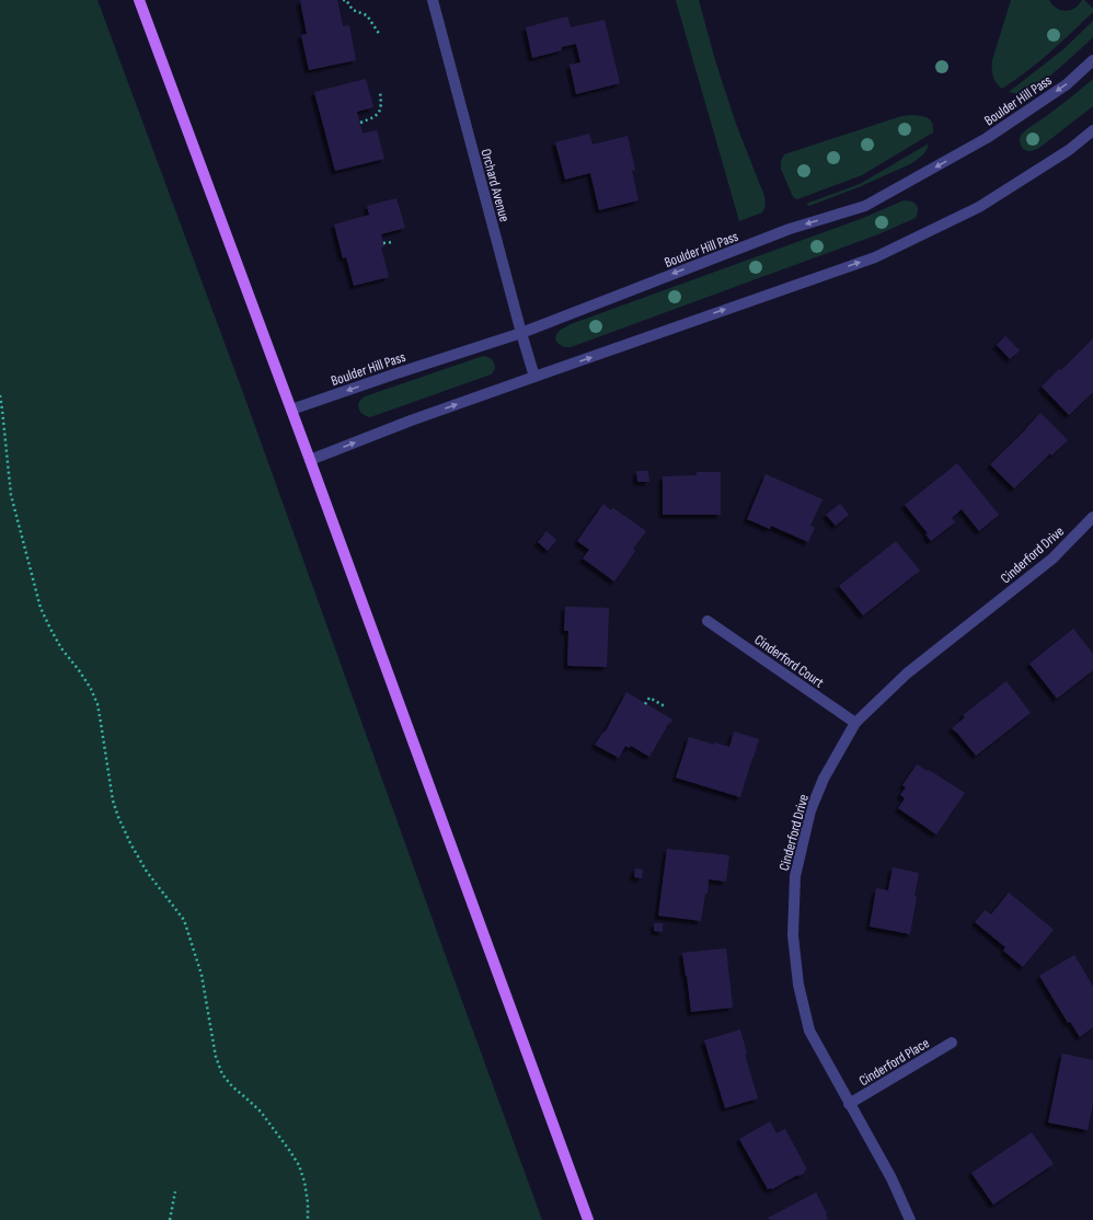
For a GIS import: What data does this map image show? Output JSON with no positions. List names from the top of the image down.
{
  "streets": {
    "street": [
      "Boulder Hill Pass",
      "Orchard Avenue",
      "Cinderford Drive",
      "Cinderford Court",
      "Cinderford Place"
    ]
  },
  "crossings": [
    ["Boulder Hill Pass", "Orchard Avenue"],
    ["Cinderford Drive", "Cinderford Court"],
    ["Cinderford Drive", "Cinderford Place"]
  ]
}
